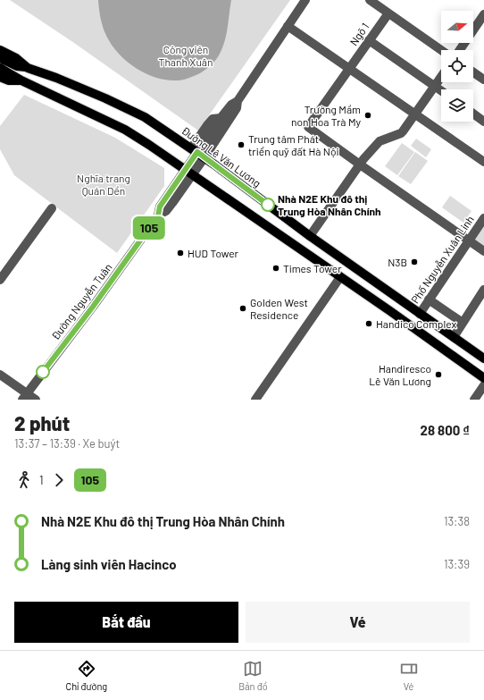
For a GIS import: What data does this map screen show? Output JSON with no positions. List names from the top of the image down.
{
  "streets": {
    "main road": ["Đường Lê Văn Lương"],
    "street": ["Ngõ 1", "Phố Nguyễn Xuân Linh", "Đường Nguyễn Tuân"]
  },
  "crossings": [
    ["Đường Lê Văn Lương", "Phố Nguyễn Xuân Linh"],
    ["Đường Lê Văn Lương", "Đường Nguyễn Tuân"]
  ],
  "parks": ["Công viên Thanh Xuân", "Nghĩa trang Quán Dền"],
  "places": [
    "Trường Mầm non Hoa Trà My",
    "Trung tâm Phát triển quỹ đất Hà Nội",
    "Nhà N2E Khu đô thị Trung Hòa Nhân Chính",
    "HUD Tower",
    "N3B",
    "Times Tower",
    "Golden West Residence",
    "Handico Complex",
    "Handiresco Lê Văn Lương"
  ],
  "lines": ["bus line 105"],
  "north": "right",
  "page": {
    "on_map": "105",
    "heading": ["2 phút", "13:37 – 13:39 · Xe buýt", "28 800 ₫"],
    "legs": ["1", "105"],
    "list": [
      {
        "name": "Nhà N2E Khu đô thị Trung Hòa Nhân Chính",
        "value": "13:38"
      },
      {
        "name": "Làng sinh viên Hacinco",
        "value": "13:39"
      }
    ],
    "buttons": ["Bắt đầu", "Vé"],
    "tabs": ["Chỉ đường", "Bản đồ", "Vé"]
  }
}
